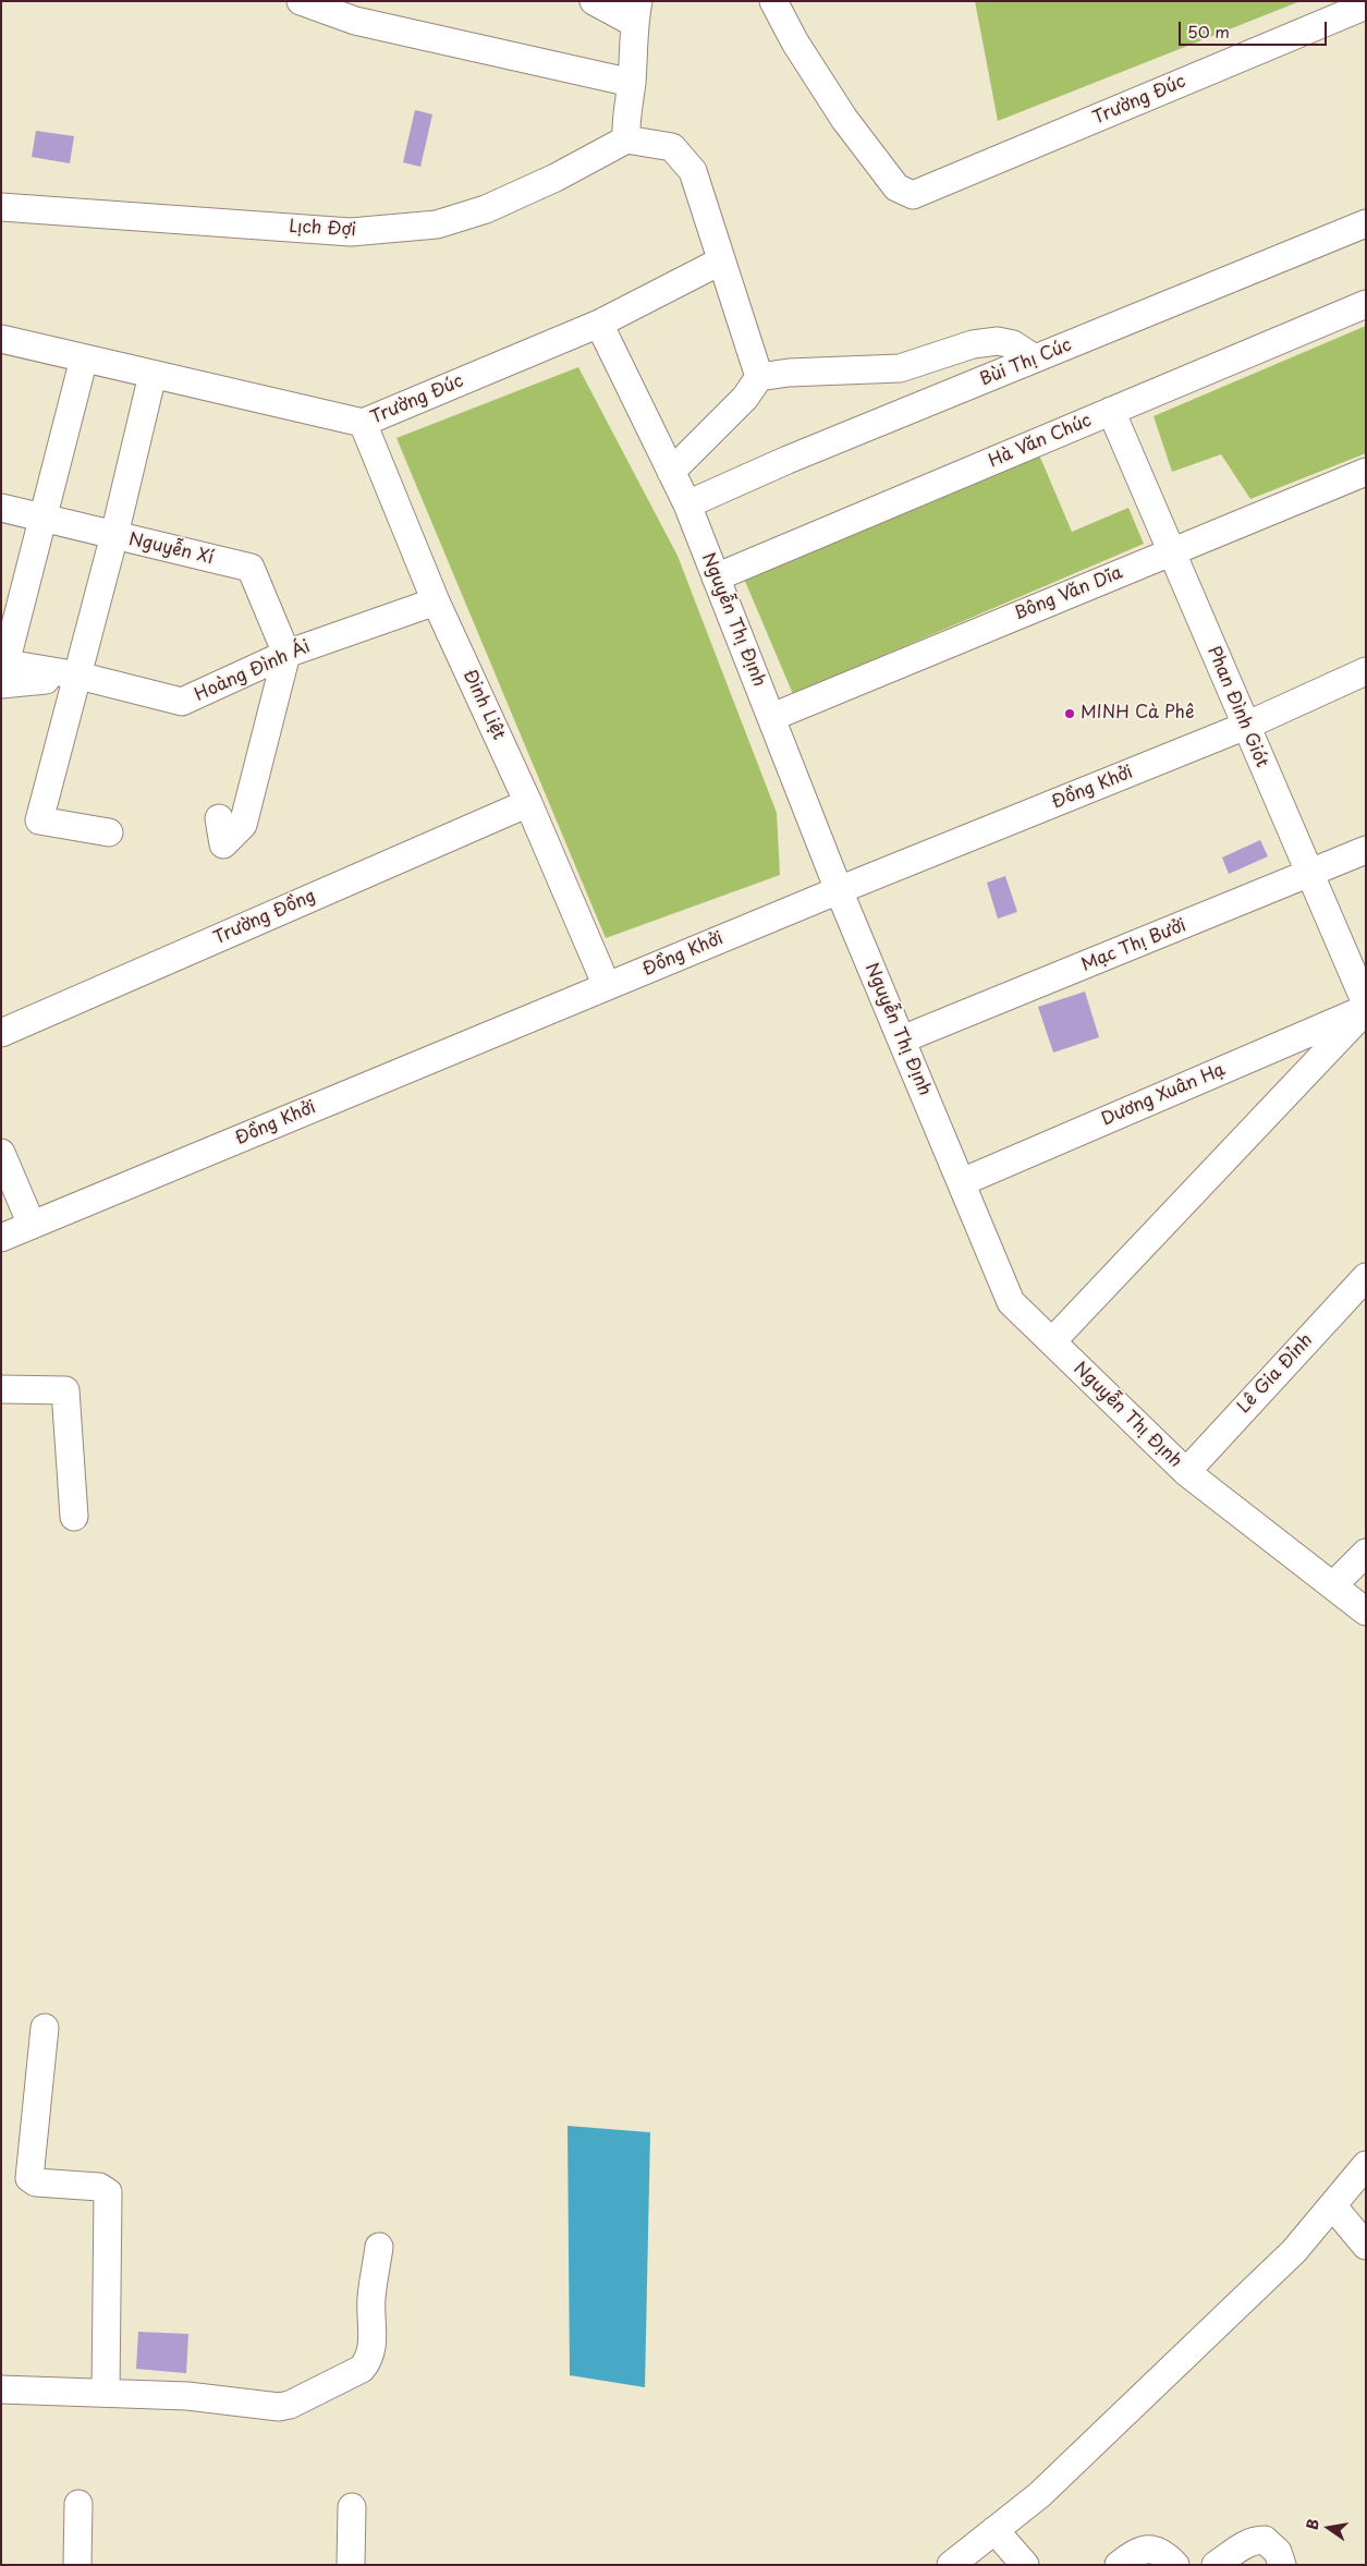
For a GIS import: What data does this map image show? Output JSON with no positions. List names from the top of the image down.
{
  "streets": {
    "street": [
      "Trường Đúc",
      "Lịch Đợi",
      "Bùi Thị Cúc",
      "Hà Văn Chúc",
      "Nguyễn Xí",
      "Bông Văn Dĩa",
      "Nguyễn Thị Định",
      "Hoàng Đình Ái",
      "Đinh Liệt",
      "Phan Đình Giót",
      "Đồng Khởi",
      "Trường Đồng",
      "Mạc Thị Bưởi",
      "Dương Xuân Hạ",
      "Lê Gia Đỉnh"
    ]
  },
  "crossings": [
    ["Trường Đúc", "Nguyễn Thị Định"],
    ["Trường Đúc", "Đinh Liệt"],
    ["Bùi Thị Cúc", "Nguyễn Thị Định"],
    ["Hà Văn Chúc", "Nguyễn Thị Định"],
    ["Hà Văn Chúc", "Phan Đình Giót"],
    ["Nguyễn Xí", "Hoàng Đình Ái"],
    ["Bông Văn Dĩa", "Nguyễn Thị Định"],
    ["Bông Văn Dĩa", "Phan Đình Giót"],
    ["Nguyễn Thị Định", "Đồng Khởi"],
    ["Nguyễn Thị Định", "Mạc Thị Bưởi"],
    ["Nguyễn Thị Định", "Dương Xuân Hạ"],
    ["Nguyễn Thị Định", "Lê Gia Đỉnh"],
    ["Hoàng Đình Ái", "Đinh Liệt"],
    ["Đinh Liệt", "Đồng Khởi"],
    ["Đinh Liệt", "Trường Đồng"],
    ["Phan Đình Giót", "Đồng Khởi"],
    ["Phan Đình Giót", "Mạc Thị Bưởi"]
  ],
  "places": ["MINH Cà Phê"],
  "scale_bar": "50 m",
  "north": "left"
}
